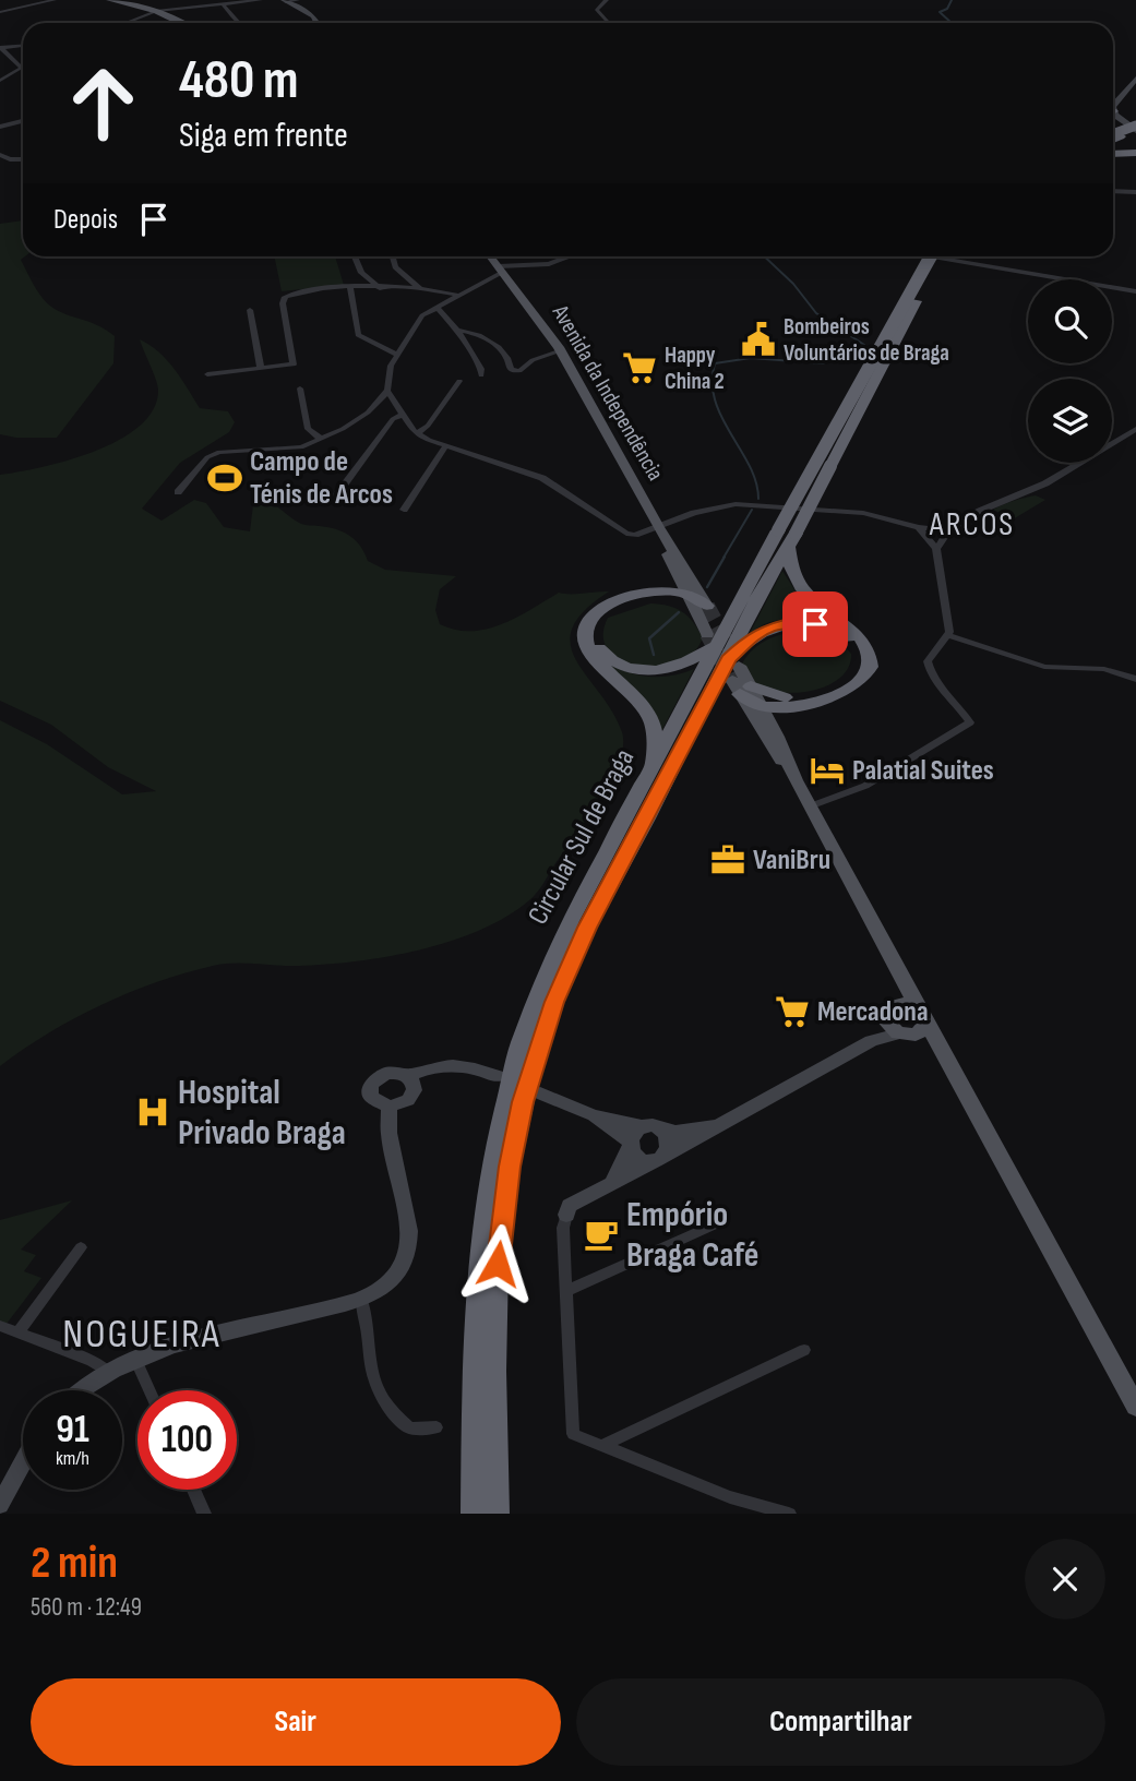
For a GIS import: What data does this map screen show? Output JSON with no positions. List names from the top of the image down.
{
  "streets": {
    "highway": ["Circular Sul de Braga"],
    "main road": ["Avenida da Independência"]
  },
  "districts": ["ARCOS", "NOGUEIRA"],
  "places": {
    "public building": ["Bombeiros Voluntários de Braga"],
    "supermarket": ["Happy China 2", "Mercadona"],
    "sports": ["Campo de Ténis de Arcos"],
    "hotel": ["Palatial Suites"],
    "office": ["VaniBru"],
    "hospital": ["Hospital Privado Braga"],
    "cafe": ["Empório Braga Café"]
  },
  "page": {
    "turn": ["480 m", "Siga em frente"],
    "then": "Depois",
    "speed": "91 km/h",
    "limit": "100",
    "heading": ["2 min", "560 m · 12:49"],
    "buttons": ["Sair", "Compartilhar"]
  }
}
